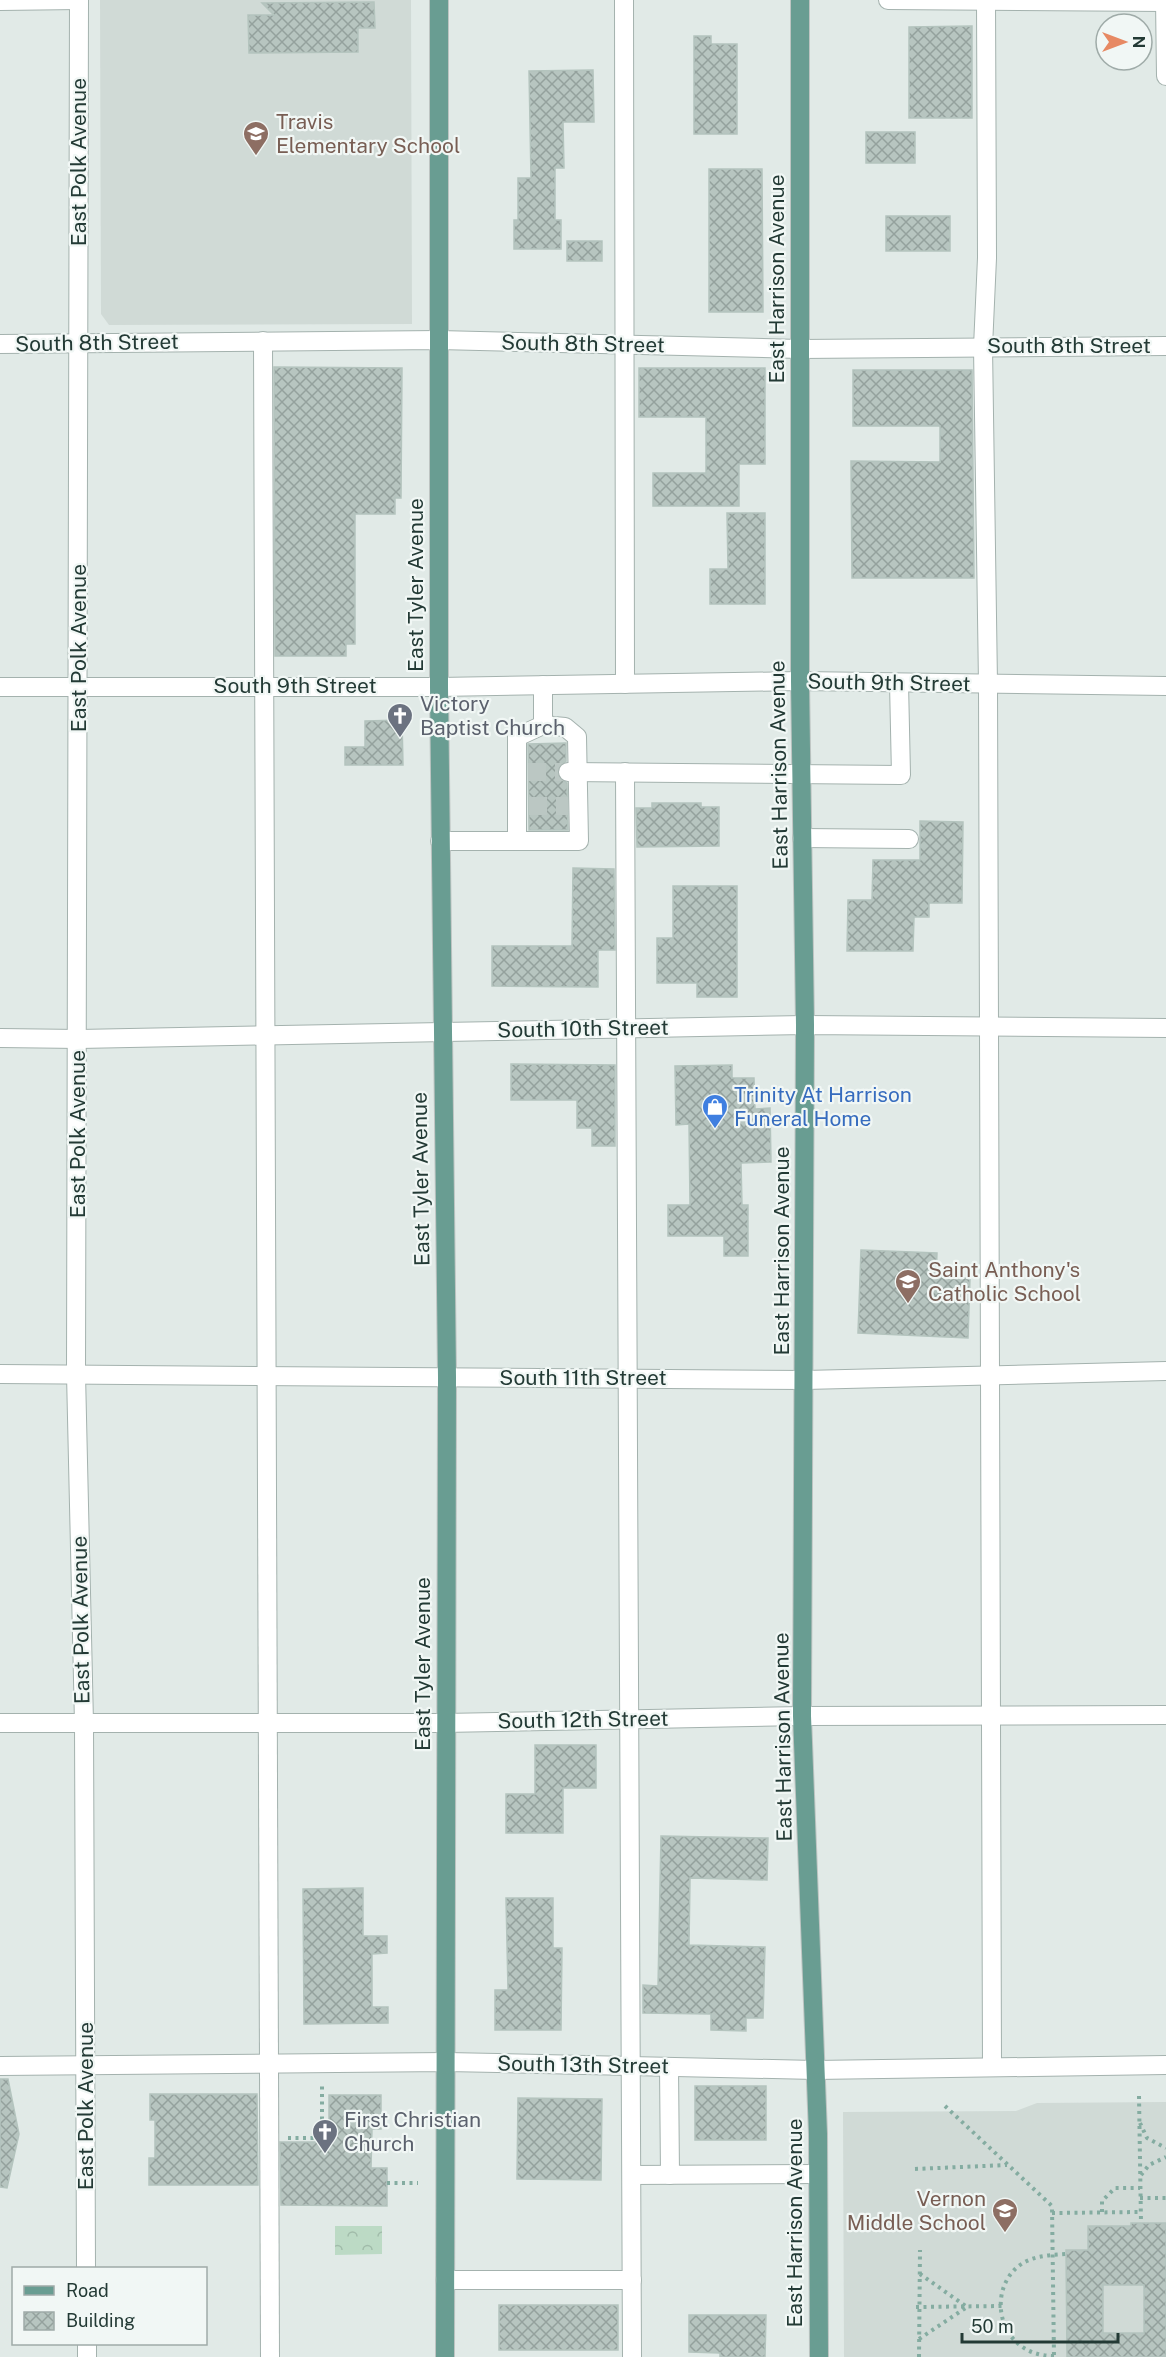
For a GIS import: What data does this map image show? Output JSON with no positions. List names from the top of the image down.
{
  "streets": {
    "main road": ["East Harrison Avenue", "East Tyler Avenue"],
    "street": [
      "East Polk Avenue",
      "South 8th Street",
      "South 9th Street",
      "South 10th Street",
      "South 11th Street",
      "South 12th Street",
      "South 13th Street"
    ]
  },
  "crossings": [
    ["East Polk Avenue", "South 8th Street"],
    ["East Polk Avenue", "South 9th Street"],
    ["East Polk Avenue", "South 10th Street"],
    ["East Polk Avenue", "South 11th Street"],
    ["East Polk Avenue", "South 12th Street"],
    ["East Polk Avenue", "South 13th Street"],
    ["East Harrison Avenue", "South 8th Street"],
    ["East Harrison Avenue", "South 9th Street"],
    ["East Harrison Avenue", "South 10th Street"],
    ["East Harrison Avenue", "South 11th Street"],
    ["East Harrison Avenue", "South 12th Street"],
    ["East Harrison Avenue", "South 13th Street"],
    ["South 8th Street", "East Tyler Avenue"],
    ["East Tyler Avenue", "South 9th Street"],
    ["East Tyler Avenue", "South 10th Street"],
    ["East Tyler Avenue", "South 11th Street"],
    ["East Tyler Avenue", "South 12th Street"],
    ["East Tyler Avenue", "South 13th Street"]
  ],
  "places": {
    "school or university": ["Travis Elementary School", "Saint Anthony's Catholic School", "Vernon Middle School"],
    "church": ["Victory Baptist Church", "First Christian Church"],
    "shop": ["Trinity At Harrison Funeral Home"]
  },
  "legend": ["Road", "Building"],
  "scale_bar": "50 m",
  "north": "right"
}
